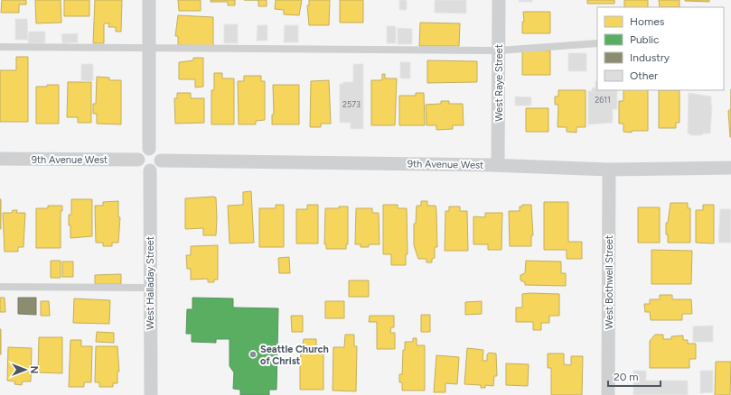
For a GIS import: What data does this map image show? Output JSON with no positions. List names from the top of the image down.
{
  "streets": {
    "street": [
      "West Raye Street",
      "9th Avenue West",
      "West Bothwell Street",
      "West Halladay Street"
    ]
  },
  "crossings": [
    ["West Raye Street", "9th Avenue West"],
    ["9th Avenue West", "West Bothwell Street"],
    ["9th Avenue West", "West Halladay Street"]
  ],
  "places": ["Seattle Church of Christ"],
  "house_numbers": ["2611", "2573"],
  "legend": [
    "Homes",
    "Public",
    "Industry",
    "Other"
  ],
  "scale_bar": "20 m",
  "north": "right"
}
